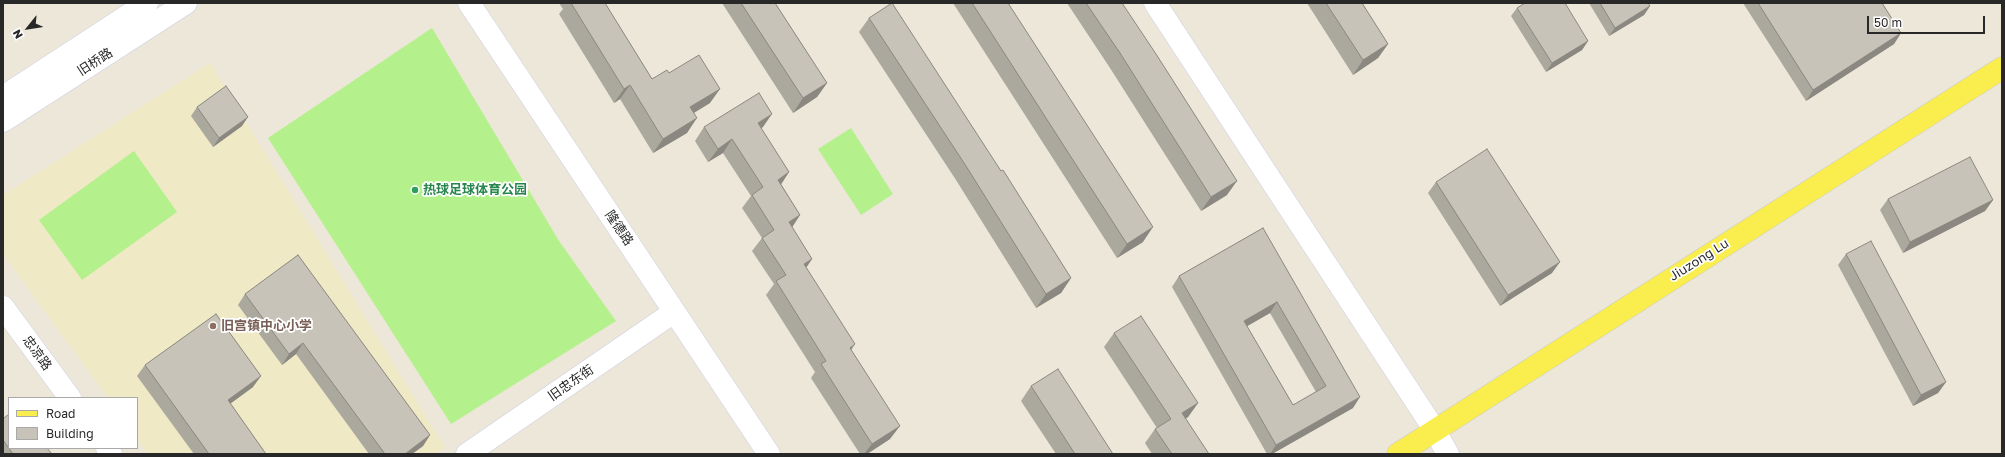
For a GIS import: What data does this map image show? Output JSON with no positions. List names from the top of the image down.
{
  "streets": {
    "main road": ["Jiuzong Lu"],
    "street": [
      "旧桥路",
      "隆德路",
      "忠凉路",
      "旧忠东街"
    ]
  },
  "crossings": [
    ["隆德路", "旧忠东街"]
  ],
  "places": ["热球足球体育公园", "旧宫镇中心小学"],
  "legend": ["Road", "Building"],
  "scale_bar": "50 m",
  "north": "bottom left"
}
